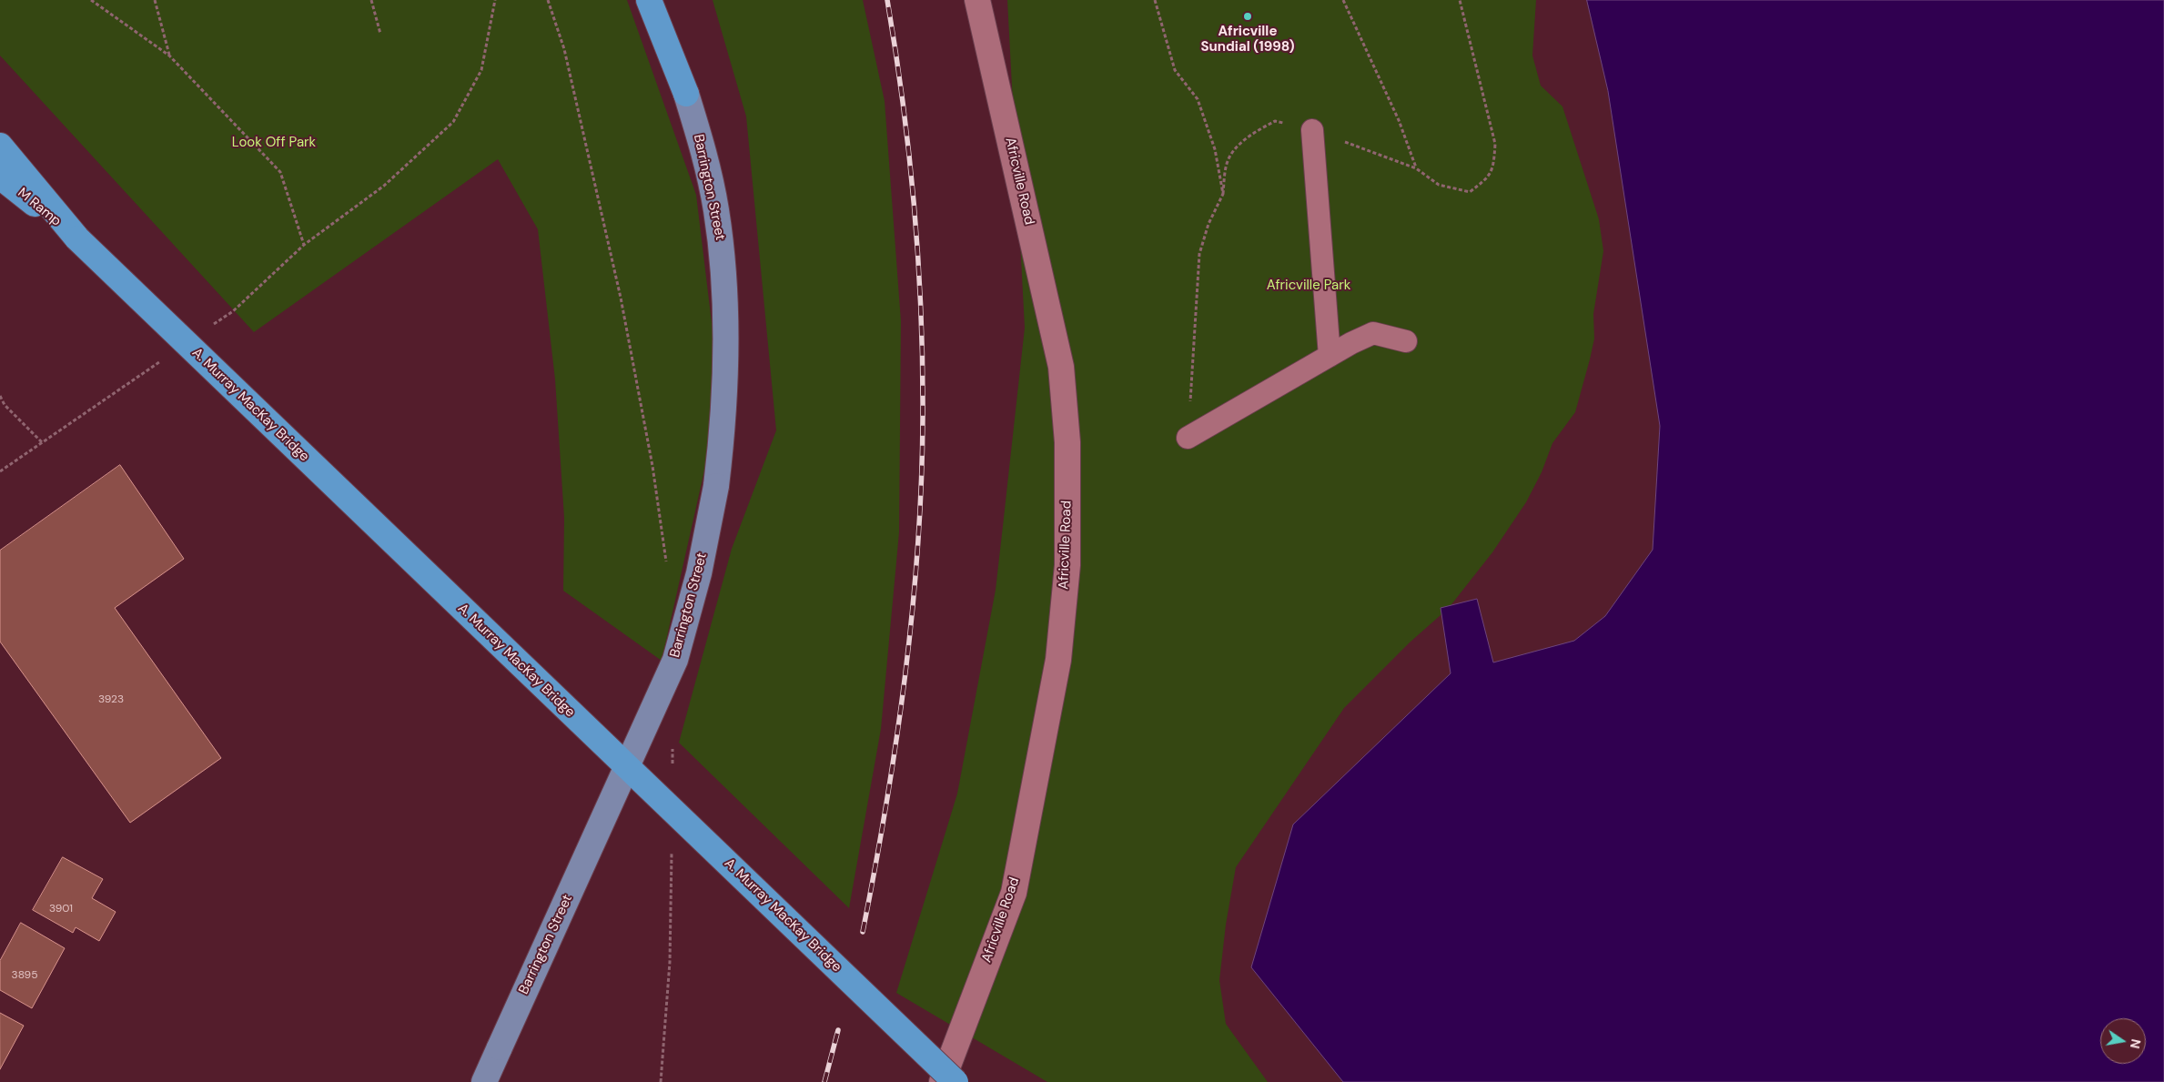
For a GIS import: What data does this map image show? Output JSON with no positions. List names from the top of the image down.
{
  "streets": {
    "highway": ["M Ramp", "A. Murray MacKay Bridge"],
    "main road": ["Barrington Street"],
    "street": ["Africville Road"]
  },
  "crossings": [
    ["M Ramp", "A. Murray MacKay Bridge"]
  ],
  "parks": ["Look Off Park", "Africville Park"],
  "places": ["Africville Sundial (1998)"],
  "house_numbers": ["3923", "3901", "3895"],
  "north": "right"
}
